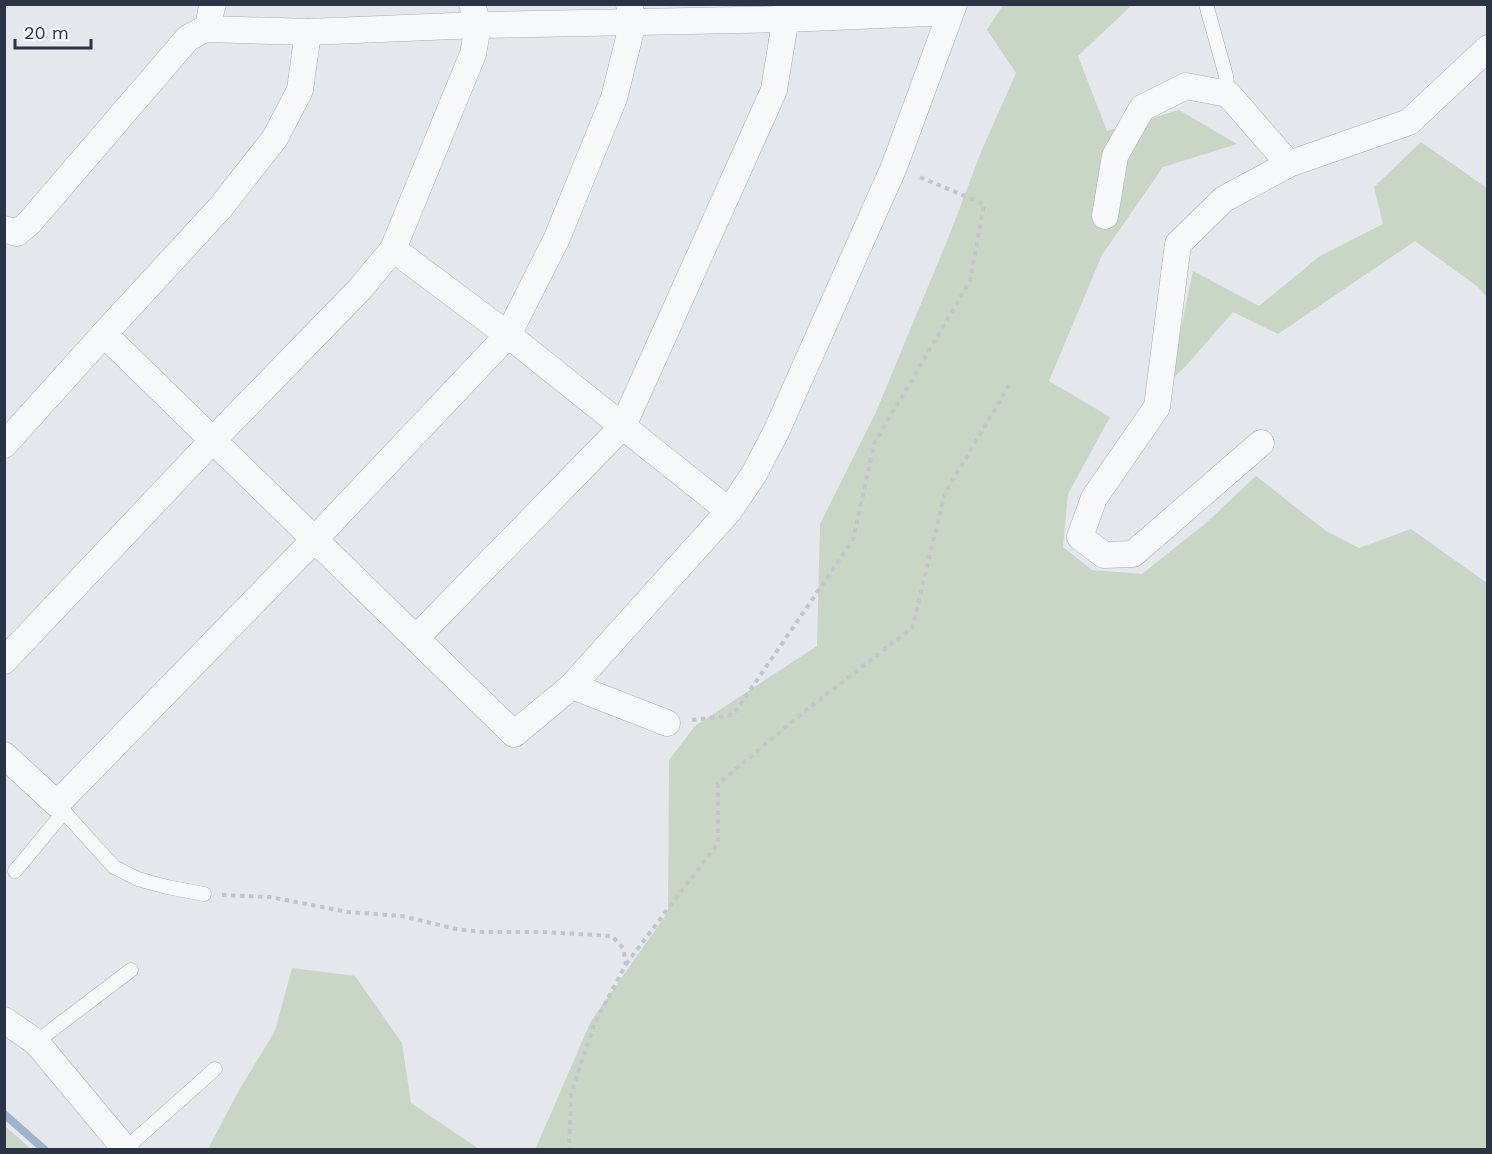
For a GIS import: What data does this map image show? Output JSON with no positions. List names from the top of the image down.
{
  "scale_bar": "20 m"
}
